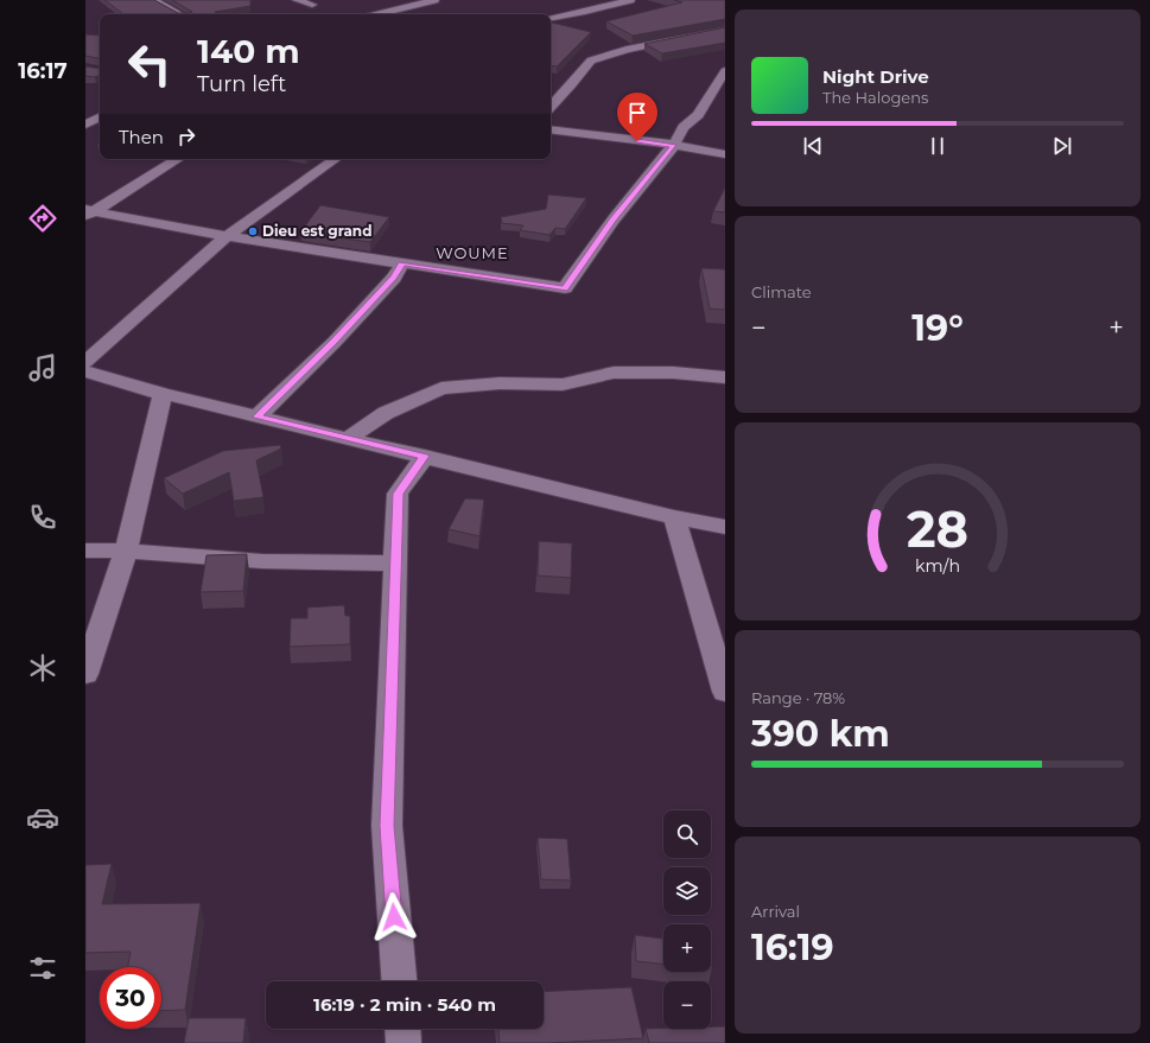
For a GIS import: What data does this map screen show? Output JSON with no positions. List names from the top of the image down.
{
  "districts": ["WOUME"],
  "places": ["Dieu est grand"],
  "page": {
    "tabs": "16:17",
    "turn": ["140 m", "Turn left"],
    "song": ["Night Drive", "The Halogens"],
    "then": "Then",
    "tile": [
      "Climate",
      ["Range · 78%", "390 km"],
      ["Arrival", "16:19"]
    ],
    "heat": ["−", "19°", "+"],
    "map_buttons": ["+", "−"],
    "limit": "30",
    "trip": "16:19 · 2 min · 540 m",
    "gauge": ["28", "km/h"]
  }
}
